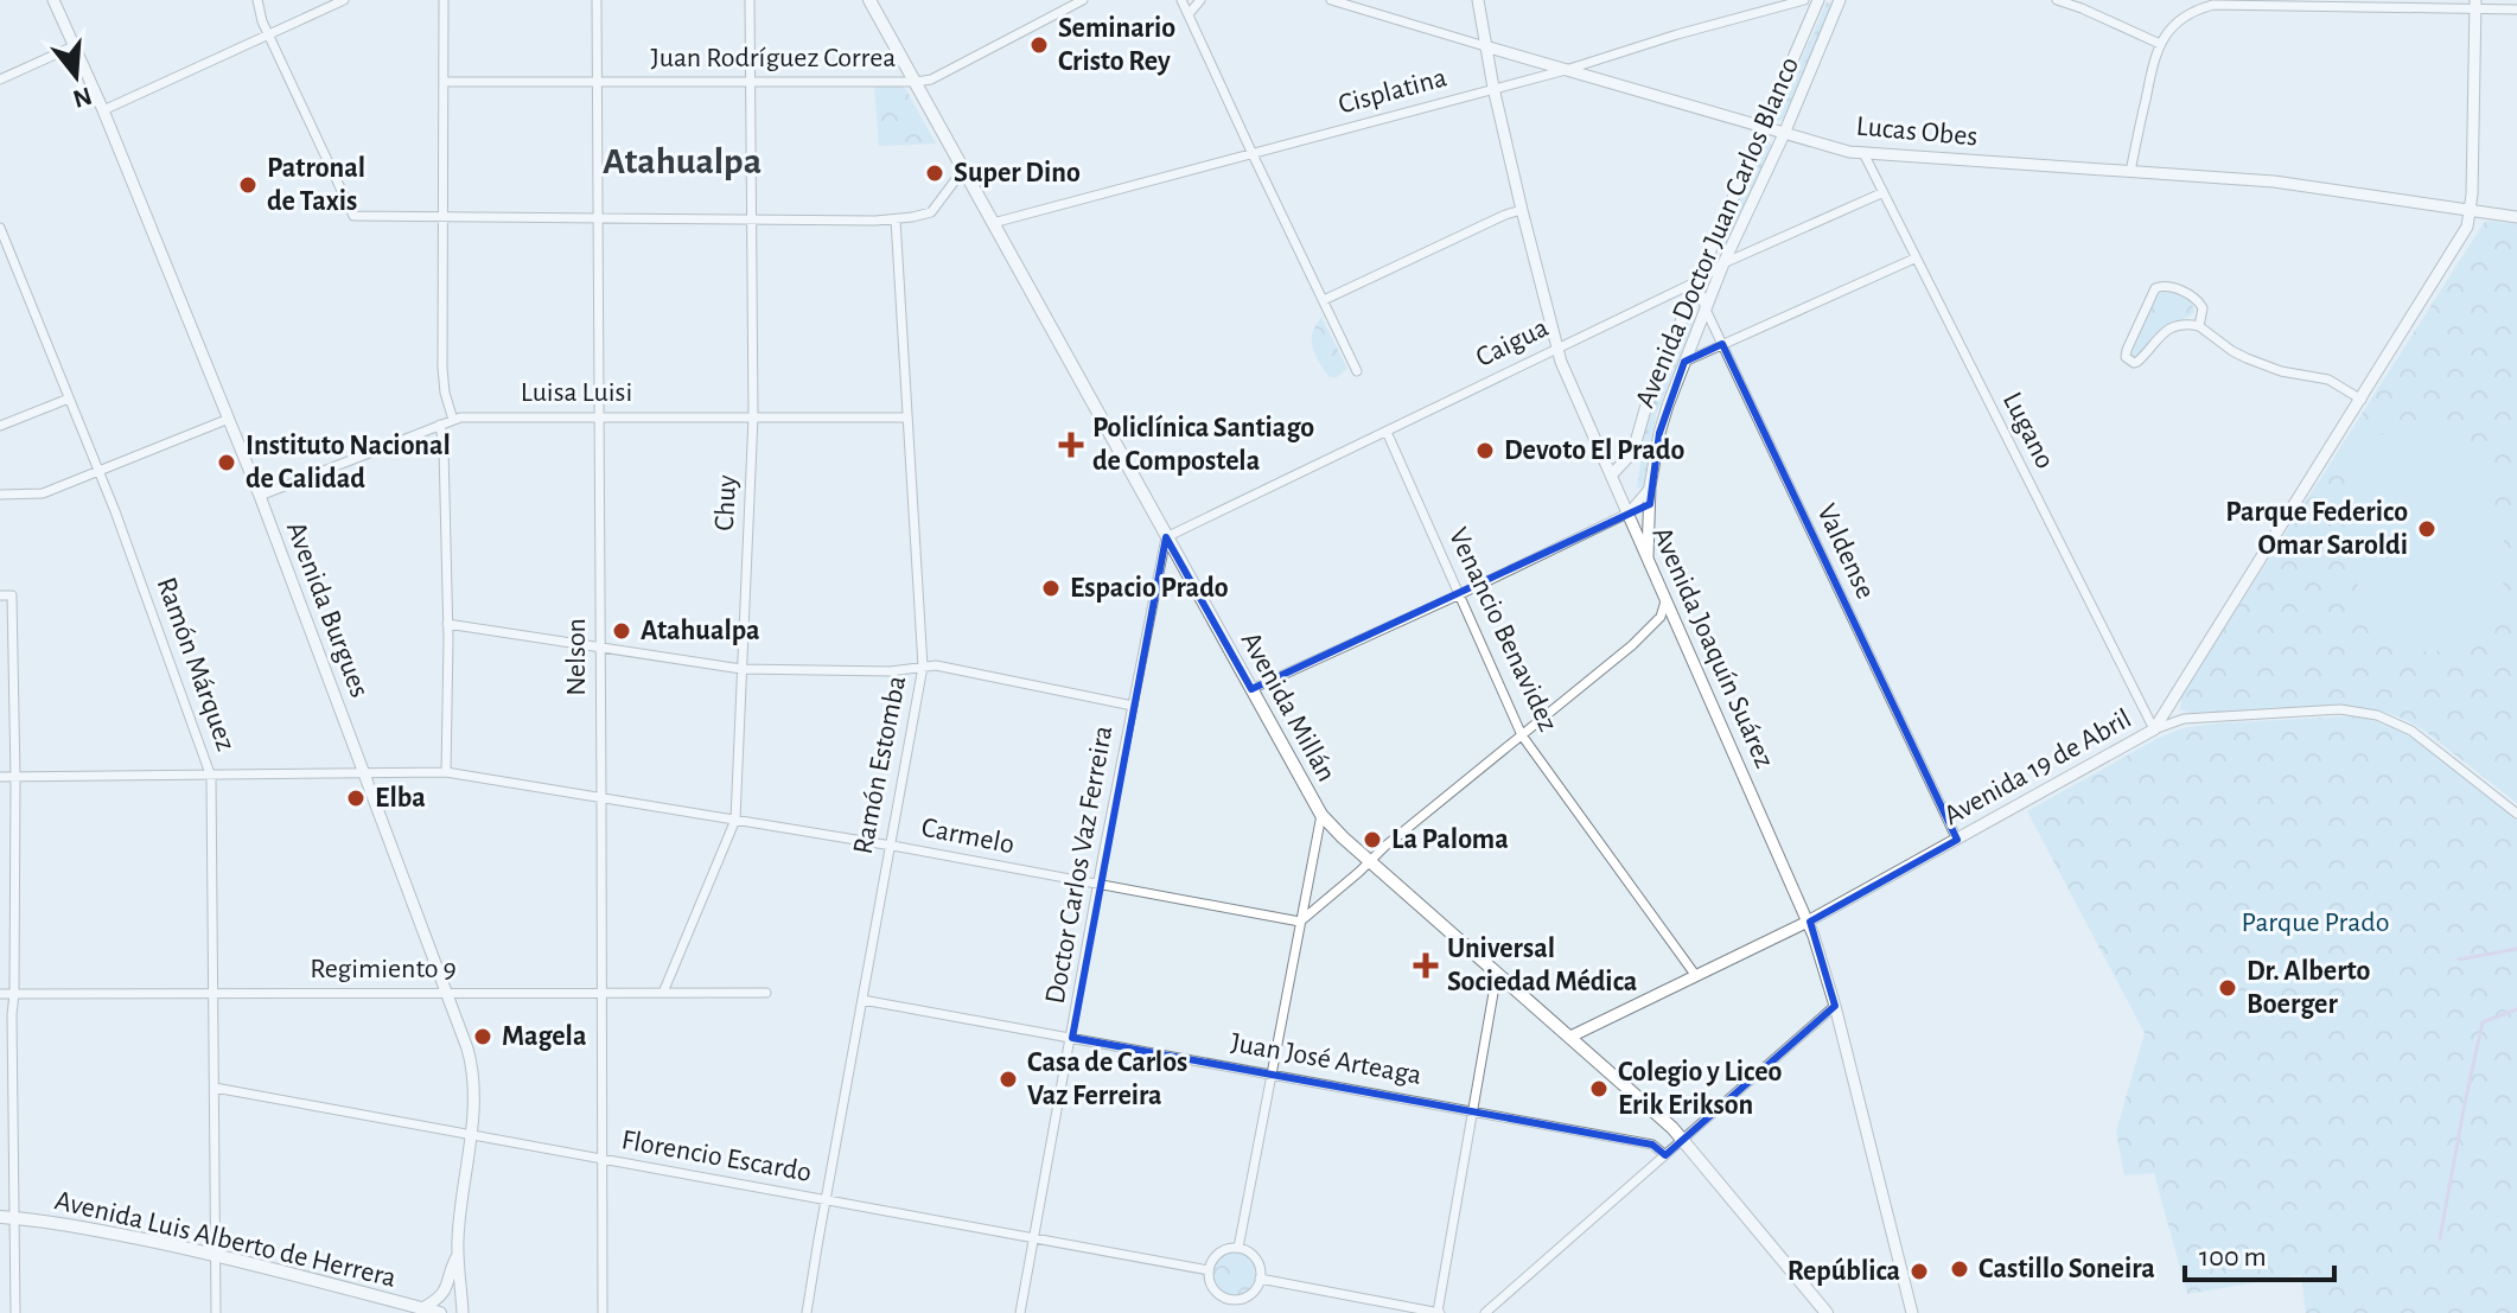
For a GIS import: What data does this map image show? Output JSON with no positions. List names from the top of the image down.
{
  "streets": {
    "main road": ["Avenida Millán", "Avenida Luis Alberto de Herrera"],
    "street": [
      "Juan Rodríguez Correa",
      "Cisplatina",
      "Lucas Obes",
      "Avenida Doctor Juan Carlos Blanco",
      "Caigua",
      "Luisa Luisi",
      "Lugano",
      "Chuy",
      "Valdense",
      "Avenida Burgues",
      "Venancio Benavidez",
      "Avenida Joaquín Suárez",
      "Nelson",
      "Ramón Márquez",
      "Ramón Estomba",
      "Avenida 19 de Abril",
      "Carmelo",
      "Doctor Carlos Vaz Ferreira",
      "Regimiento 9",
      "Juan José Arteaga",
      "Florencio Escardo"
    ]
  },
  "crossings": [
    ["Juan Rodríguez Correa", "Chuy"],
    ["Juan Rodríguez Correa", "Nelson"],
    ["Juan Rodríguez Correa", "Avenida Millán"],
    ["Cisplatina", "Lucas Obes"],
    ["Cisplatina", "Avenida Joaquín Suárez"],
    ["Cisplatina", "Avenida Millán"],
    ["Lucas Obes", "Avenida Doctor Juan Carlos Blanco"],
    ["Lucas Obes", "Lugano"],
    ["Lucas Obes", "Avenida Joaquín Suárez"],
    ["Lucas Obes", "Avenida 19 de Abril"],
    ["Avenida Doctor Juan Carlos Blanco", "Caigua"],
    ["Avenida Doctor Juan Carlos Blanco", "Valdense"],
    ["Avenida Doctor Juan Carlos Blanco", "Avenida Joaquín Suárez"],
    ["Caigua", "Lugano"],
    ["Caigua", "Valdense"],
    ["Caigua", "Venancio Benavidez"],
    ["Caigua", "Avenida Joaquín Suárez"],
    ["Caigua", "Avenida Millán"],
    ["Caigua", "Doctor Carlos Vaz Ferreira"],
    ["Luisa Luisi", "Chuy"],
    ["Luisa Luisi", "Avenida Burgues"],
    ["Luisa Luisi", "Nelson"],
    ["Luisa Luisi", "Ramón Estomba"],
    ["Lugano", "Avenida 19 de Abril"],
    ["Chuy", "Carmelo"],
    ["Chuy", "Regimiento 9"],
    ["Valdense", "Avenida 19 de Abril"],
    ["Avenida Burgues", "Carmelo"],
    ["Avenida Burgues", "Regimiento 9"],
    ["Avenida Burgues", "Florencio Escardo"],
    ["Avenida Burgues", "Avenida Luis Alberto de Herrera"],
    ["Venancio Benavidez", "Avenida 19 de Abril"],
    ["Avenida Joaquín Suárez", "Avenida 19 de Abril"],
    ["Nelson", "Carmelo"],
    ["Nelson", "Regimiento 9"],
    ["Nelson", "Florencio Escardo"],
    ["Ramón Márquez", "Carmelo"],
    ["Ramón Márquez", "Regimiento 9"],
    ["Ramón Márquez", "Florencio Escardo"],
    ["Ramón Márquez", "Avenida Luis Alberto de Herrera"],
    ["Avenida Millán", "Avenida 19 de Abril"],
    ["Avenida Millán", "Doctor Carlos Vaz Ferreira"],
    ["Ramón Estomba", "Carmelo"],
    ["Ramón Estomba", "Juan José Arteaga"],
    ["Ramón Estomba", "Florencio Escardo"],
    ["Carmelo", "Doctor Carlos Vaz Ferreira"],
    ["Doctor Carlos Vaz Ferreira", "Juan José Arteaga"],
    ["Doctor Carlos Vaz Ferreira", "Florencio Escardo"]
  ],
  "districts": ["Atahualpa"],
  "parks": ["Parque Prado"],
  "places": {
    "other": [
      "Seminario Cristo Rey",
      "Super Dino",
      "Patronal de Taxis",
      "Devoto El Prado",
      "Instituto Nacional de Calidad",
      "Parque Federico Omar Saroldi",
      "Espacio Prado",
      "Atahualpa",
      "Elba",
      "La Paloma",
      "Dr. Alberto Boerger",
      "Magela",
      "Casa de Carlos Vaz Ferreira",
      "Colegio y Liceo Erik Erikson",
      "Castillo Soneira",
      "República"
    ],
    "health": ["Policlínica Santiago de Compostela", "Universal Sociedad Médica"]
  },
  "scale_bar": "100 m",
  "north": "bottom"
}
